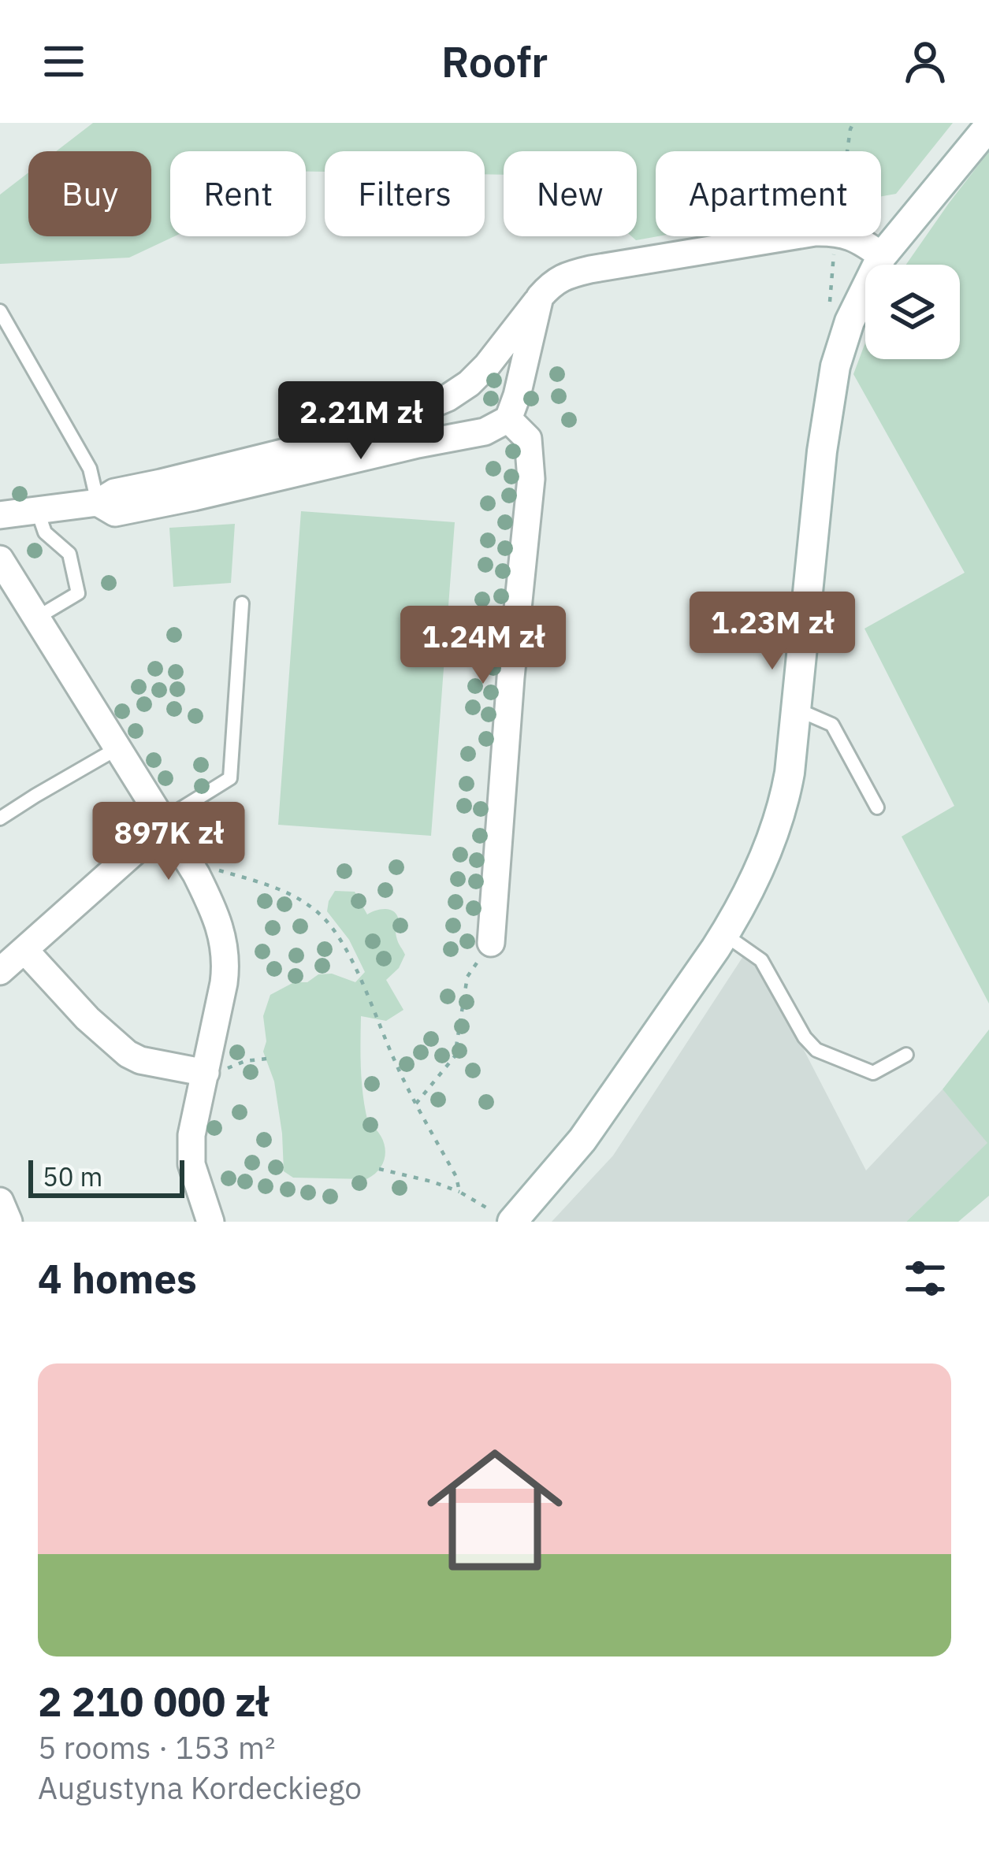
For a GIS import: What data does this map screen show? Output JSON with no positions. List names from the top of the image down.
{
  "scale_bar": "50 m",
  "page": {
    "header": "Roofr",
    "chip": [
      "Buy",
      "Rent",
      "Filters",
      "New",
      "Apartment"
    ],
    "price": [
      "2.21M zł",
      "1.23M zł",
      "1.24M zł",
      "897K zł"
    ],
    "scale": "50 m",
    "heading": "4 homes",
    "list": [
      {
        "name": "2 210 000 zł",
        "note": "5 rooms · 153 m² · Augustyna Kordeckiego"
      }
    ]
  }
}
